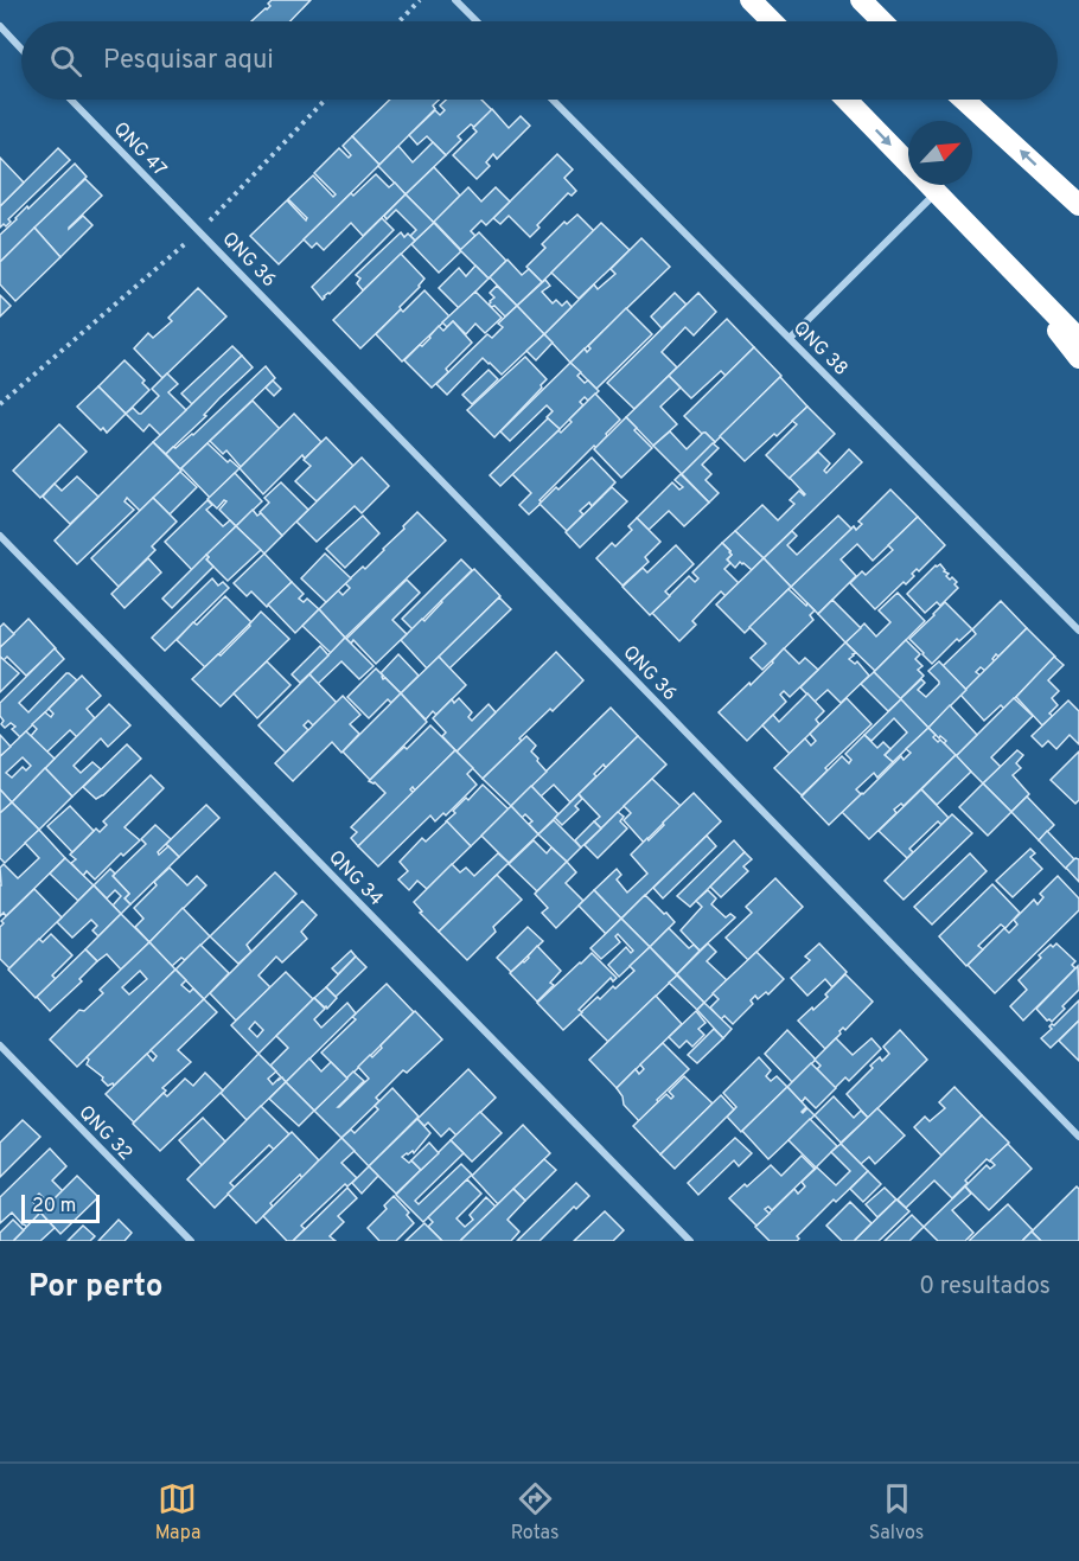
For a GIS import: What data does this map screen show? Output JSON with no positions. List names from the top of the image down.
{
  "streets": {
    "street": [
      "QNG 47",
      "QNG 36",
      "QNG 38",
      "QNG 34",
      "QNG 32"
    ]
  },
  "crossings": [
    ["QNG 47", "QNG 36"]
  ],
  "scale_bar": "20 m",
  "north": "top right",
  "page": {
    "search": "Pesquisar aqui",
    "scale": "20 m",
    "heading": ["Por perto", "0 resultados"],
    "nav": ["Mapa", "Rotas", "Salvos"]
  }
}
